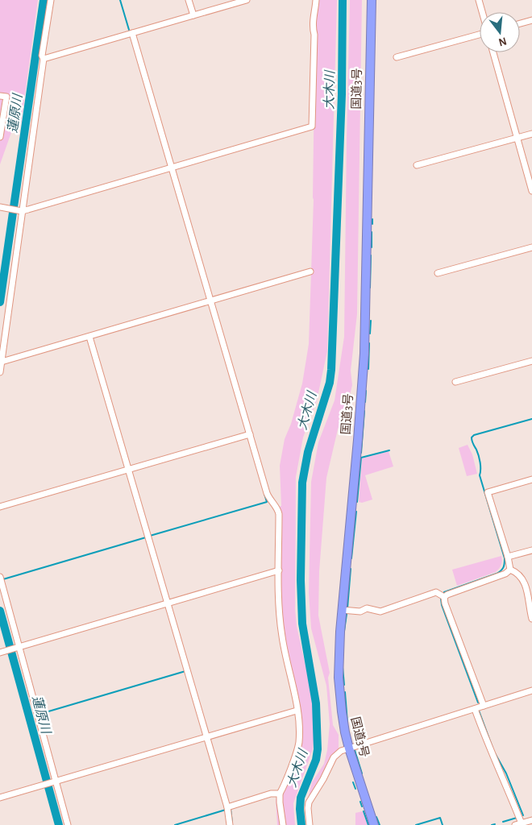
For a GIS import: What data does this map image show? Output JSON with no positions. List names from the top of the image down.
{
  "streets": {
    "highway": ["国道3号"]
  },
  "water": ["大木川", "蓮原川"],
  "north": "bottom"
}
